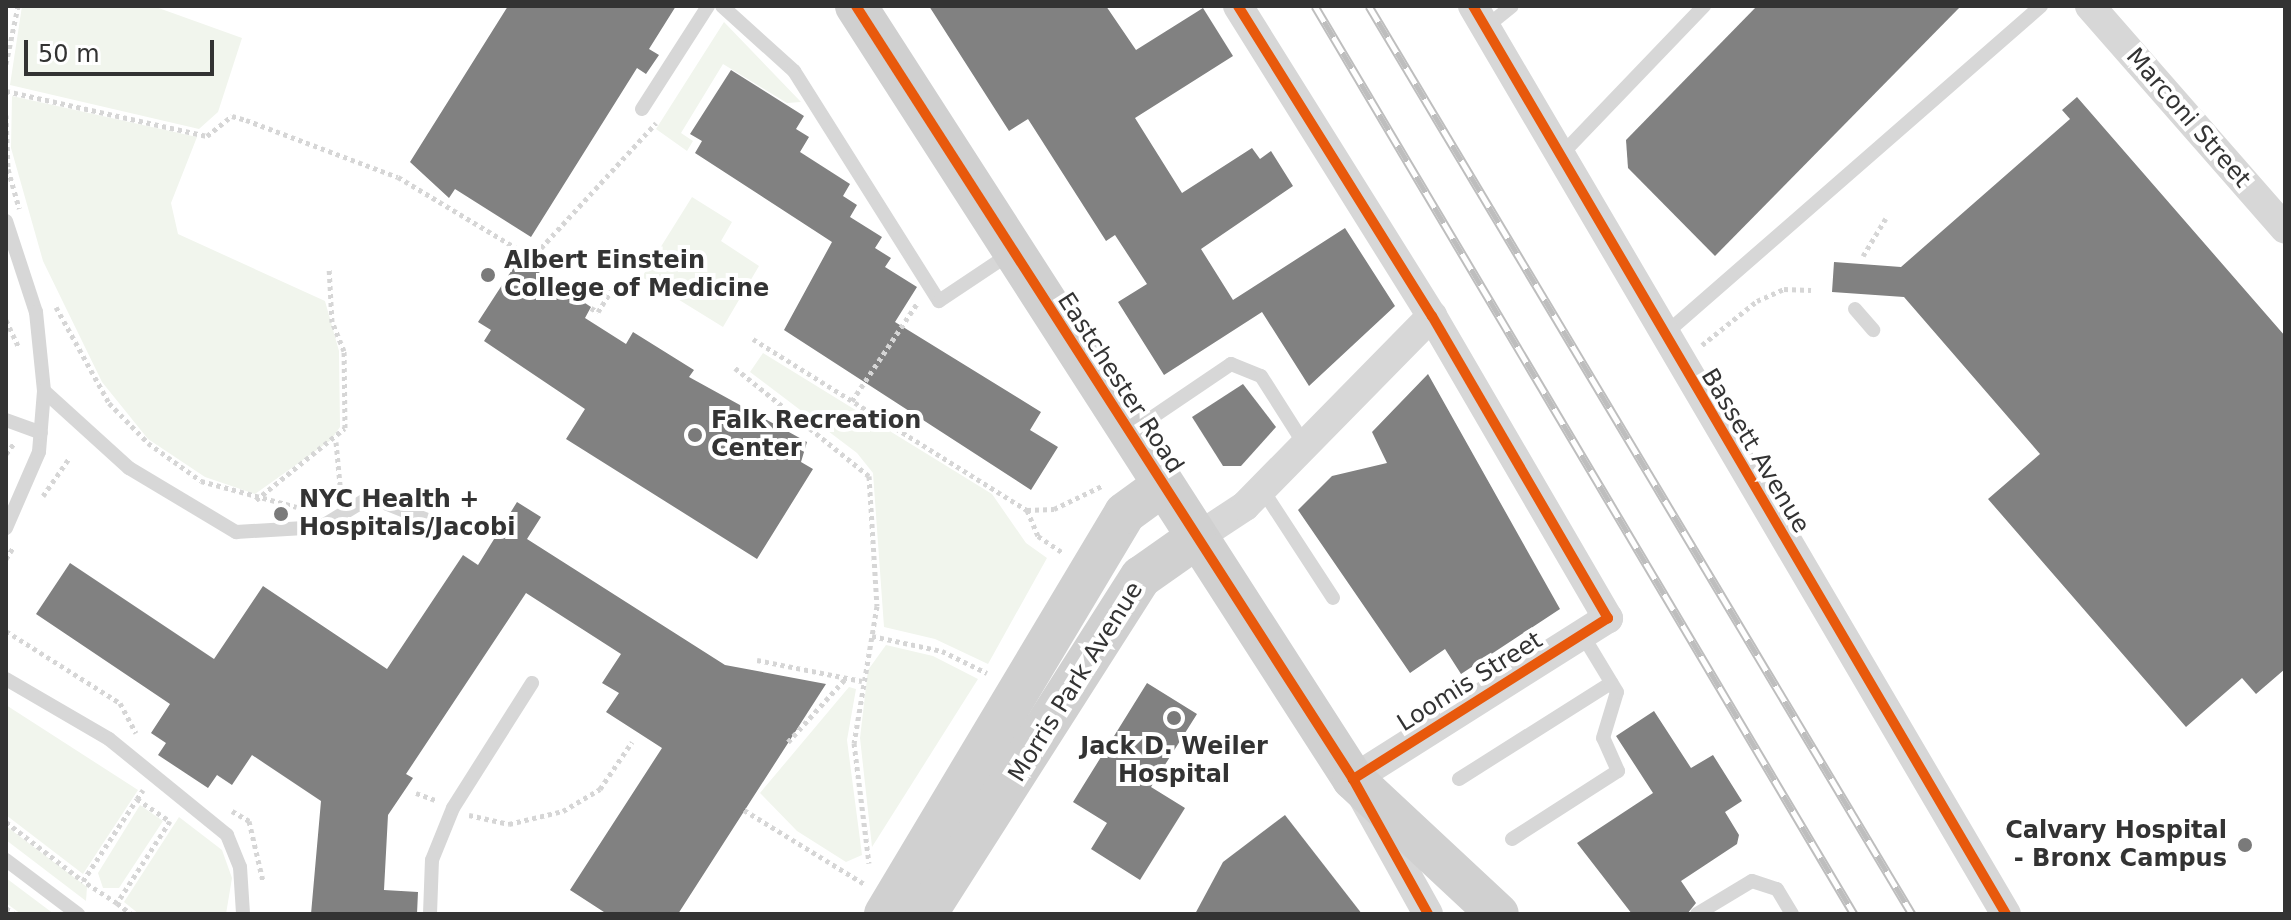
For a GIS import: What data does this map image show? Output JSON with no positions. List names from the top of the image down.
{
  "streets": {
    "main road": ["Eastchester Road", "Morris Park Avenue"],
    "street": ["Marconi Street", "Bassett Avenue", "Loomis Street"]
  },
  "crossings": [
    ["Eastchester Road", "Morris Park Avenue"],
    ["Eastchester Road", "Loomis Street"],
    ["Morris Park Avenue", "Loomis Street"]
  ],
  "places": [
    "Albert Einstein College of Medicine",
    "Falk Recreation Center",
    "NYC Health + Hospitals/Jacobi",
    "Jack D. Weiler Hospital",
    "Calvary Hospital - Bronx Campus"
  ],
  "scale_bar": "50 m"
}
